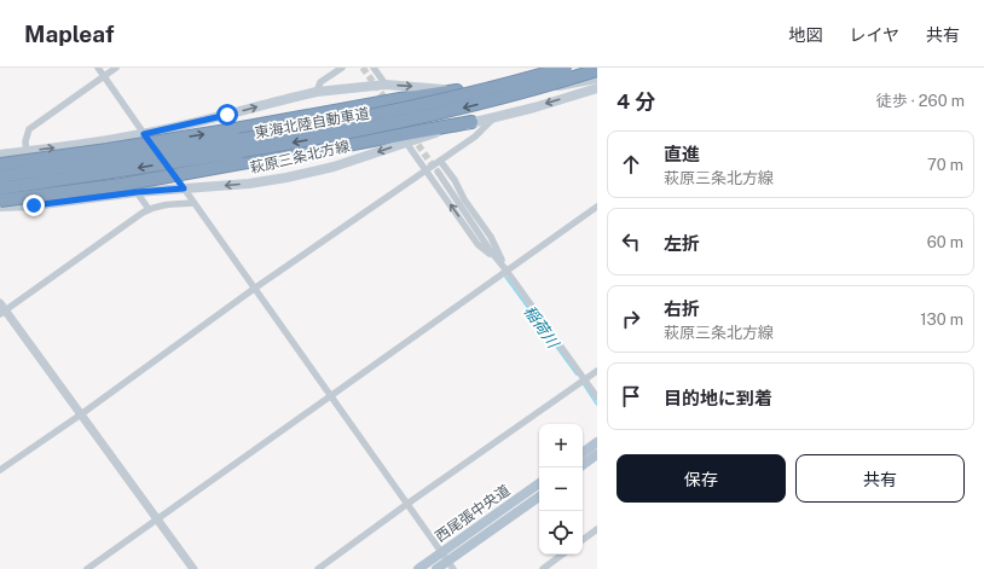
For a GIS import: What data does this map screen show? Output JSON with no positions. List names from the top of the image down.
{
  "streets": {
    "highway": ["東海北陸自動車道"],
    "main road": ["萩原三条北方線", "西尾張中央道"]
  },
  "water": ["稲荷川"],
  "page": {
    "header": "Mapleaf",
    "nav": ["地図", "レイヤ", "共有"],
    "heading": ["4 分", "徒歩 · 260 m"],
    "list": [
      ["直進", "萩原三条北方線", "70 m"],
      ["左折", "60 m"],
      ["右折", "萩原三条北方線", "130 m"],
      "目的地に到着"
    ],
    "map_buttons": ["+", "−"],
    "buttons": ["保存", "共有"]
  }
}
